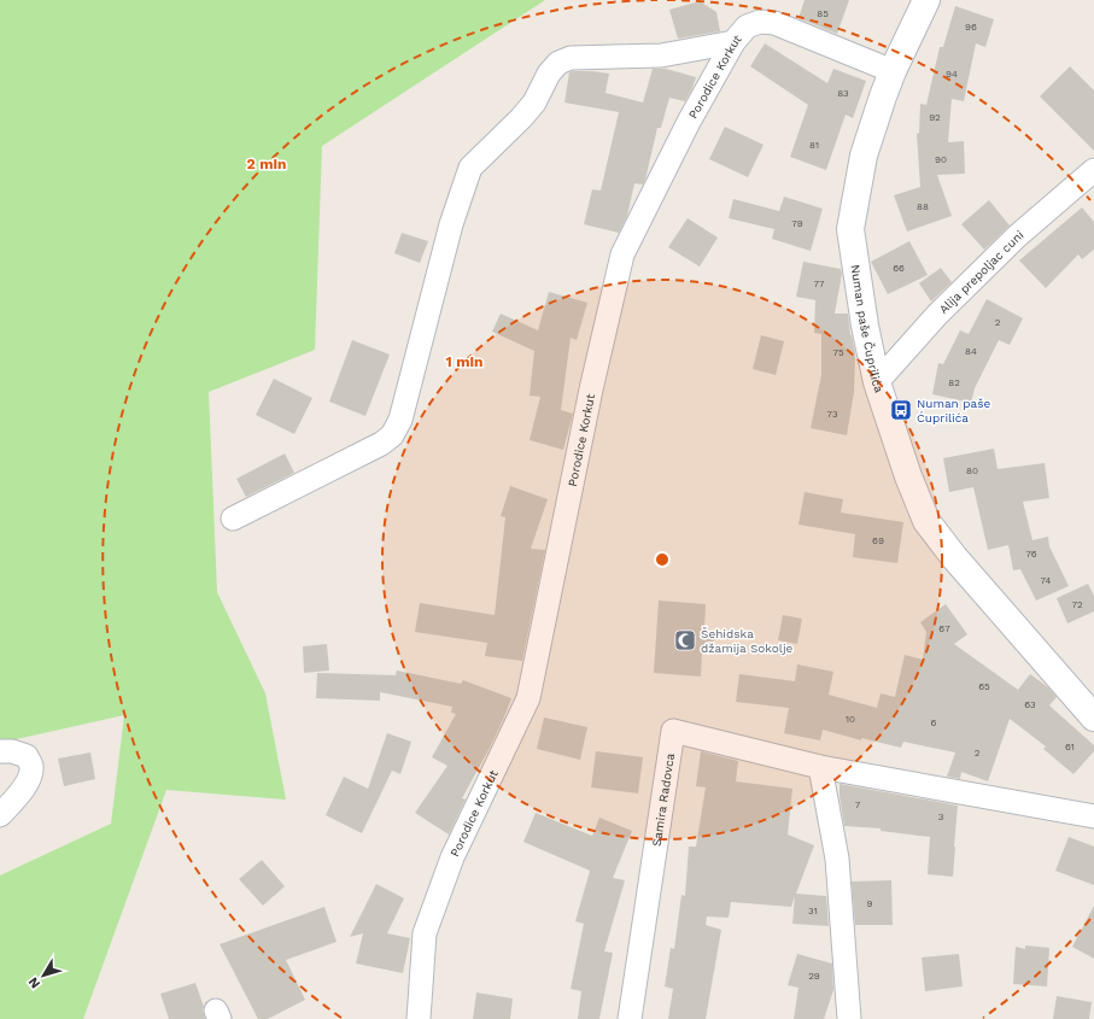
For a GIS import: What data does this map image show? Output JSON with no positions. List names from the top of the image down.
{
  "streets": {
    "street": [
      "Porodice Korkut",
      "Alija prepoljac cuni",
      "Numan paše Čuprilića",
      "Samira Radovca"
    ]
  },
  "crossings": [
    ["Porodice Korkut", "Numan paše Čuprilića"],
    ["Alija prepoljac cuni", "Numan paše Čuprilića"]
  ],
  "places": {
    "bus stop": ["Numan paše Ćuprilića"],
    "mosque": ["Šehidska džamija Sokolje"]
  },
  "house_numbers": [
    "85",
    "96",
    "94",
    "83",
    "92",
    "81",
    "90",
    "88",
    "79",
    "66",
    "77",
    "2",
    "84",
    "75",
    "82",
    "73",
    "80",
    "69",
    "76",
    "74",
    "72",
    "67",
    "65",
    "63",
    "10",
    "6",
    "61",
    "2",
    "7",
    "3",
    "9",
    "31",
    "29"
  ],
  "north": "bottom left",
  "rings": ["2 min", "1 min"]
}
